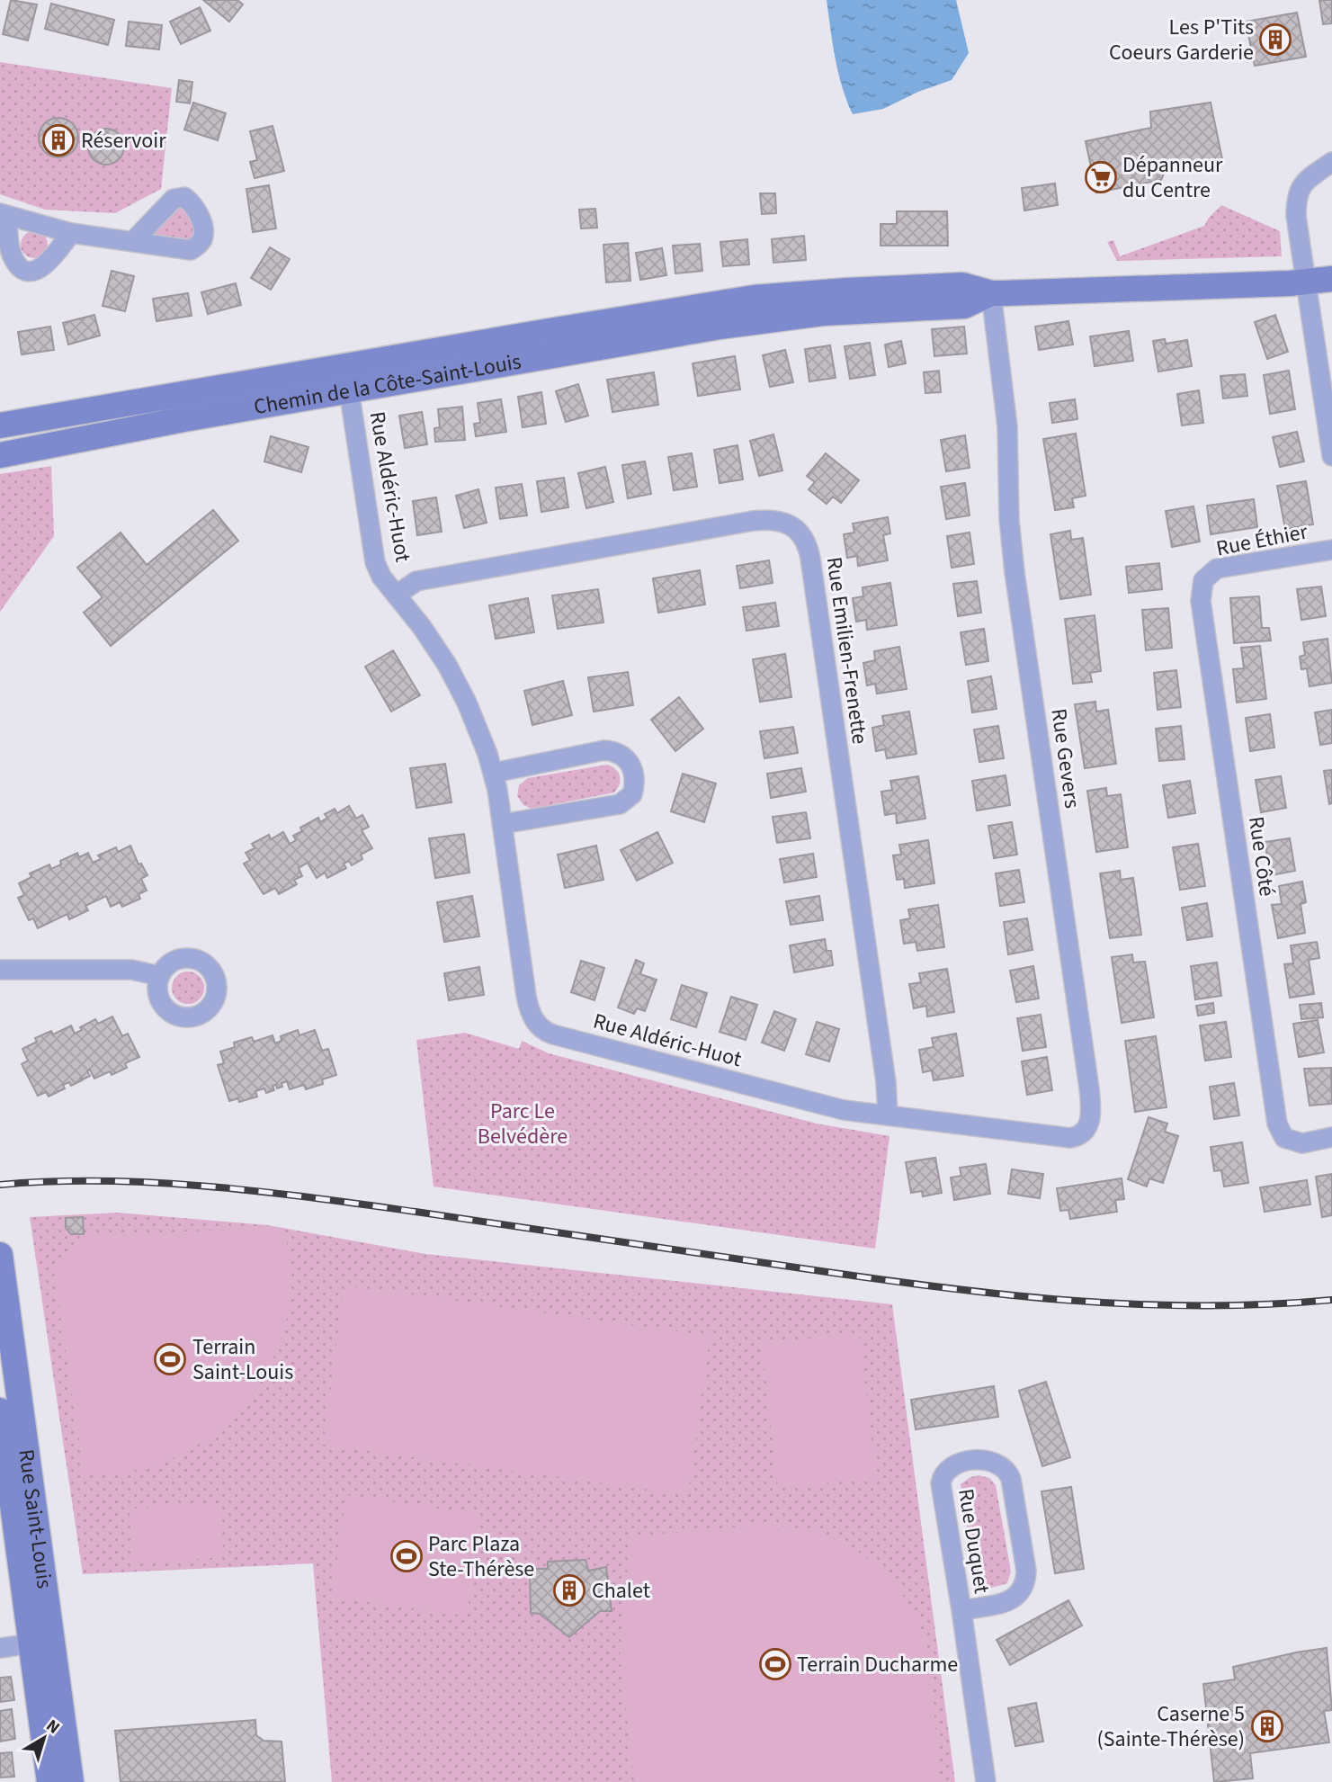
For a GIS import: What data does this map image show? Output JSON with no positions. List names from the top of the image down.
{
  "streets": {
    "street": [
      "Chemin de la Côte-Saint-Louis",
      "Rue Aldéric-Huot",
      "Rue Éthier",
      "Rue Emilien-Frenette",
      "Rue Gevers",
      "Rue Côté",
      "Rue Saint-Louis",
      "Rue Duquet"
    ]
  },
  "crossings": [
    ["Chemin de la Côte-Saint-Louis", "Rue Aldéric-Huot"],
    ["Chemin de la Côte-Saint-Louis", "Rue Gevers"],
    ["Rue Aldéric-Huot", "Rue Emilien-Frenette"],
    ["Rue Aldéric-Huot", "Rue Gevers"],
    ["Rue Éthier", "Rue Côté"]
  ],
  "parks": ["Parc Le Belvédère"],
  "places": {
    "building": [
      "Les P'Tits Coeurs Garderie",
      "Réservoir",
      "Chalet",
      "Caserne 5 (Sainte-Thérèse)"
    ],
    "supermarket": ["Dépanneur du Centre"],
    "sports": ["Terrain Saint-Louis", "Parc Plaza Ste-Thérèse", "Terrain Ducharme"]
  },
  "north": "top right"
}
